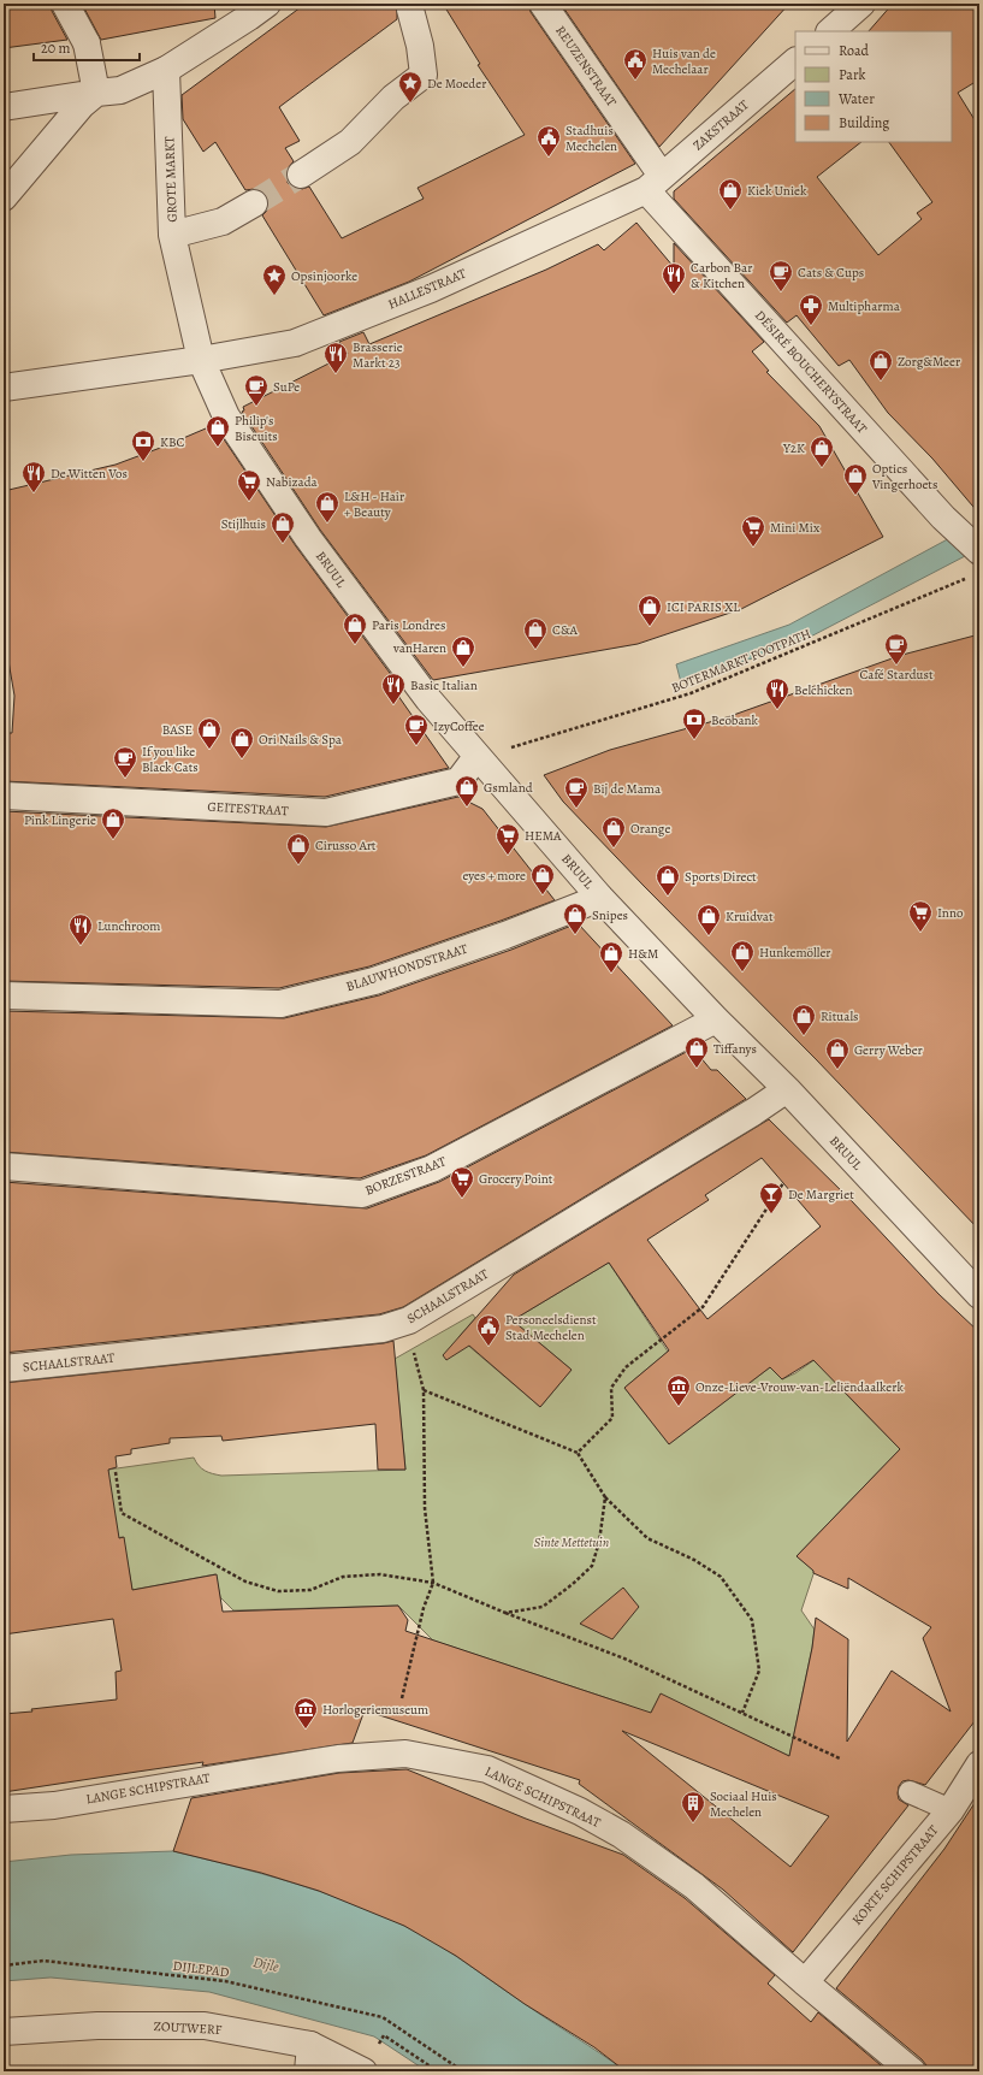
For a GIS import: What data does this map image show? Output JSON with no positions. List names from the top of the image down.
{
  "streets": {
    "street": [
      "REUZENSTRAAT",
      "ZAKSTRAAT",
      "GROTE MARKT",
      "HALLESTRAAT",
      "DÉSIRÉ BOUCHERYSTRAAT",
      "BRUUL",
      "GEITESTRAAT",
      "BLAUWHONDSTRAAT",
      "BORZESTRAAT",
      "SCHAALSTRAAT",
      "LANGE SCHIPSTRAAT",
      "KORTE SCHIPSTRAAT",
      "ZOUTWERF"
    ],
    "path": ["BOTERMARKT FOOTPATH", "DIJLEPAD"]
  },
  "crossings": [
    ["REUZENSTRAAT", "ZAKSTRAAT"],
    ["REUZENSTRAAT", "HALLESTRAAT"],
    ["REUZENSTRAAT", "DÉSIRÉ BOUCHERYSTRAAT"],
    ["ZAKSTRAAT", "HALLESTRAAT"],
    ["ZAKSTRAAT", "DÉSIRÉ BOUCHERYSTRAAT"],
    ["GROTE MARKT", "HALLESTRAAT"],
    ["GROTE MARKT", "BRUUL"],
    ["HALLESTRAAT", "DÉSIRÉ BOUCHERYSTRAAT"],
    ["HALLESTRAAT", "BRUUL"],
    ["BRUUL", "BOTERMARKT FOOTPATH"],
    ["BRUUL", "GEITESTRAAT"],
    ["BRUUL", "BLAUWHONDSTRAAT"],
    ["BRUUL", "BORZESTRAAT"],
    ["BRUUL", "SCHAALSTRAAT"],
    ["BOTERMARKT FOOTPATH", "GEITESTRAAT"],
    ["LANGE SCHIPSTRAAT", "KORTE SCHIPSTRAAT"]
  ],
  "water": ["Dijle"],
  "parks": ["Sinte Mettetuin"],
  "places": {
    "public building": ["Huis van de Mechelaar", "Stadhuis Mechelen", "Personeelsdienst Stad Mechelen"],
    "place": ["De Moeder", "Opsinjoorke"],
    "shop": [
      "Kiek Uniek",
      "Zorg&Meer",
      "Philip's Biscuits",
      "Y2K",
      "Optics Vingerhoets",
      "L&H - Hair + Beauty",
      "Stijlhuis",
      "ICI PARIS XL",
      "Paris Londres",
      "C&A",
      "vanHaren",
      "BASE",
      "Ori Nails & Spa",
      "Gsmland",
      "Pink Lingerie",
      "Orange",
      "Cirusso Art",
      "eyes + more",
      "Sports Direct",
      "Snipes",
      "Kruidvat",
      "Hunkemöller",
      "H&M",
      "Rituals",
      "Tiffanys",
      "Gerry Weber"
    ],
    "cafe": [
      "Cats & Cups",
      "SuPe",
      "Café Stardust",
      "IzyCoffee",
      "If you like Black Cats",
      "Bij de Mama"
    ],
    "restaurant": [
      "Carbon Bar & Kitchen",
      "Brasserie Markt 23",
      "De Witten Vos",
      "Basic Italian",
      "Belchicken",
      "Lunchroom"
    ],
    "pharmacy": ["Multipharma"],
    "bank": ["KBC", "Beobank"],
    "supermarket": [
      "Nabizada",
      "Mini Mix",
      "HEMA",
      "Inno",
      "Grocery Point"
    ],
    "bar": ["De Margriet"],
    "museum": ["Onze-Lieve-Vrouw-van-Leliëndaalkerk", "Horlogeriemuseum"],
    "building": ["Sociaal Huis Mechelen"]
  },
  "legend": [
    "Road",
    "Park",
    "Water",
    "Building"
  ],
  "scale_bar": "20 m"
}
